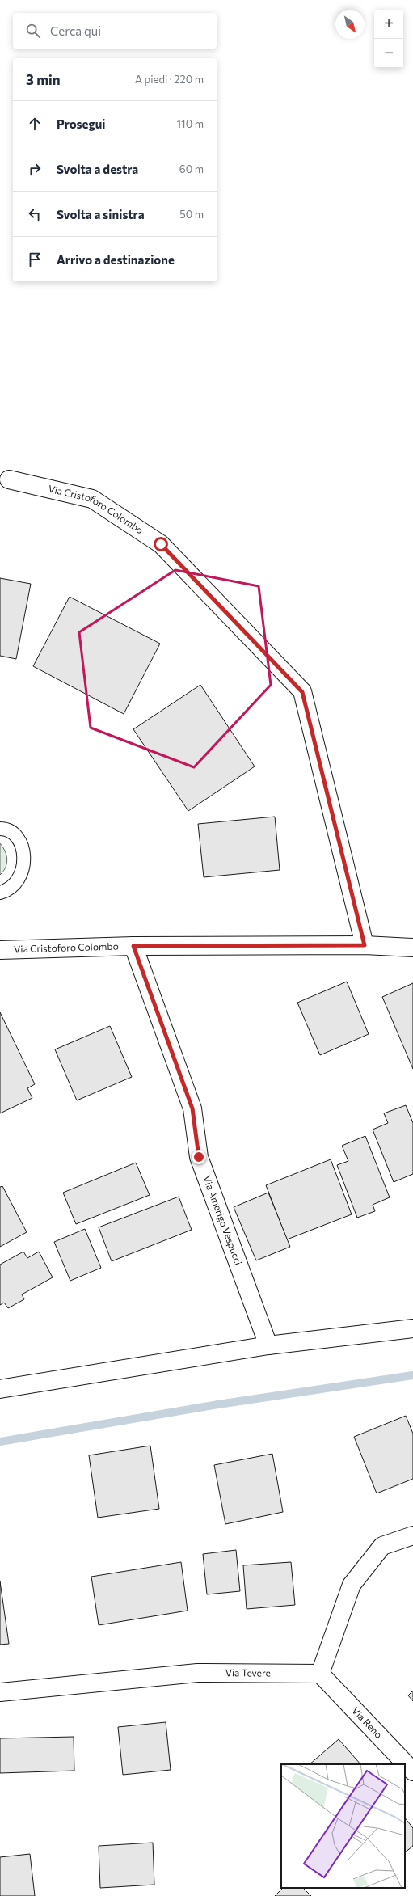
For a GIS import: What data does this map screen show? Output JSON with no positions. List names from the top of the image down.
{
  "streets": {
    "street": [
      "Via Cristoforo Colombo",
      "Via Amerigo Vespucci",
      "Via Tevere",
      "Via Reno"
    ]
  },
  "crossings": [
    ["Via Cristoforo Colombo", "Via Amerigo Vespucci"],
    ["Via Tevere", "Via Reno"]
  ],
  "north": "bottom right",
  "page": {
    "map_buttons": ["+", "−"],
    "search": "Cerca qui",
    "heading": ["3 min", "A piedi · 220 m"],
    "list": [
      ["Prosegui", "110 m"],
      ["Svolta a destra", "60 m"],
      ["Svolta a sinistra", "50 m"],
      "Arrivo a destinazione"
    ]
  }
}
